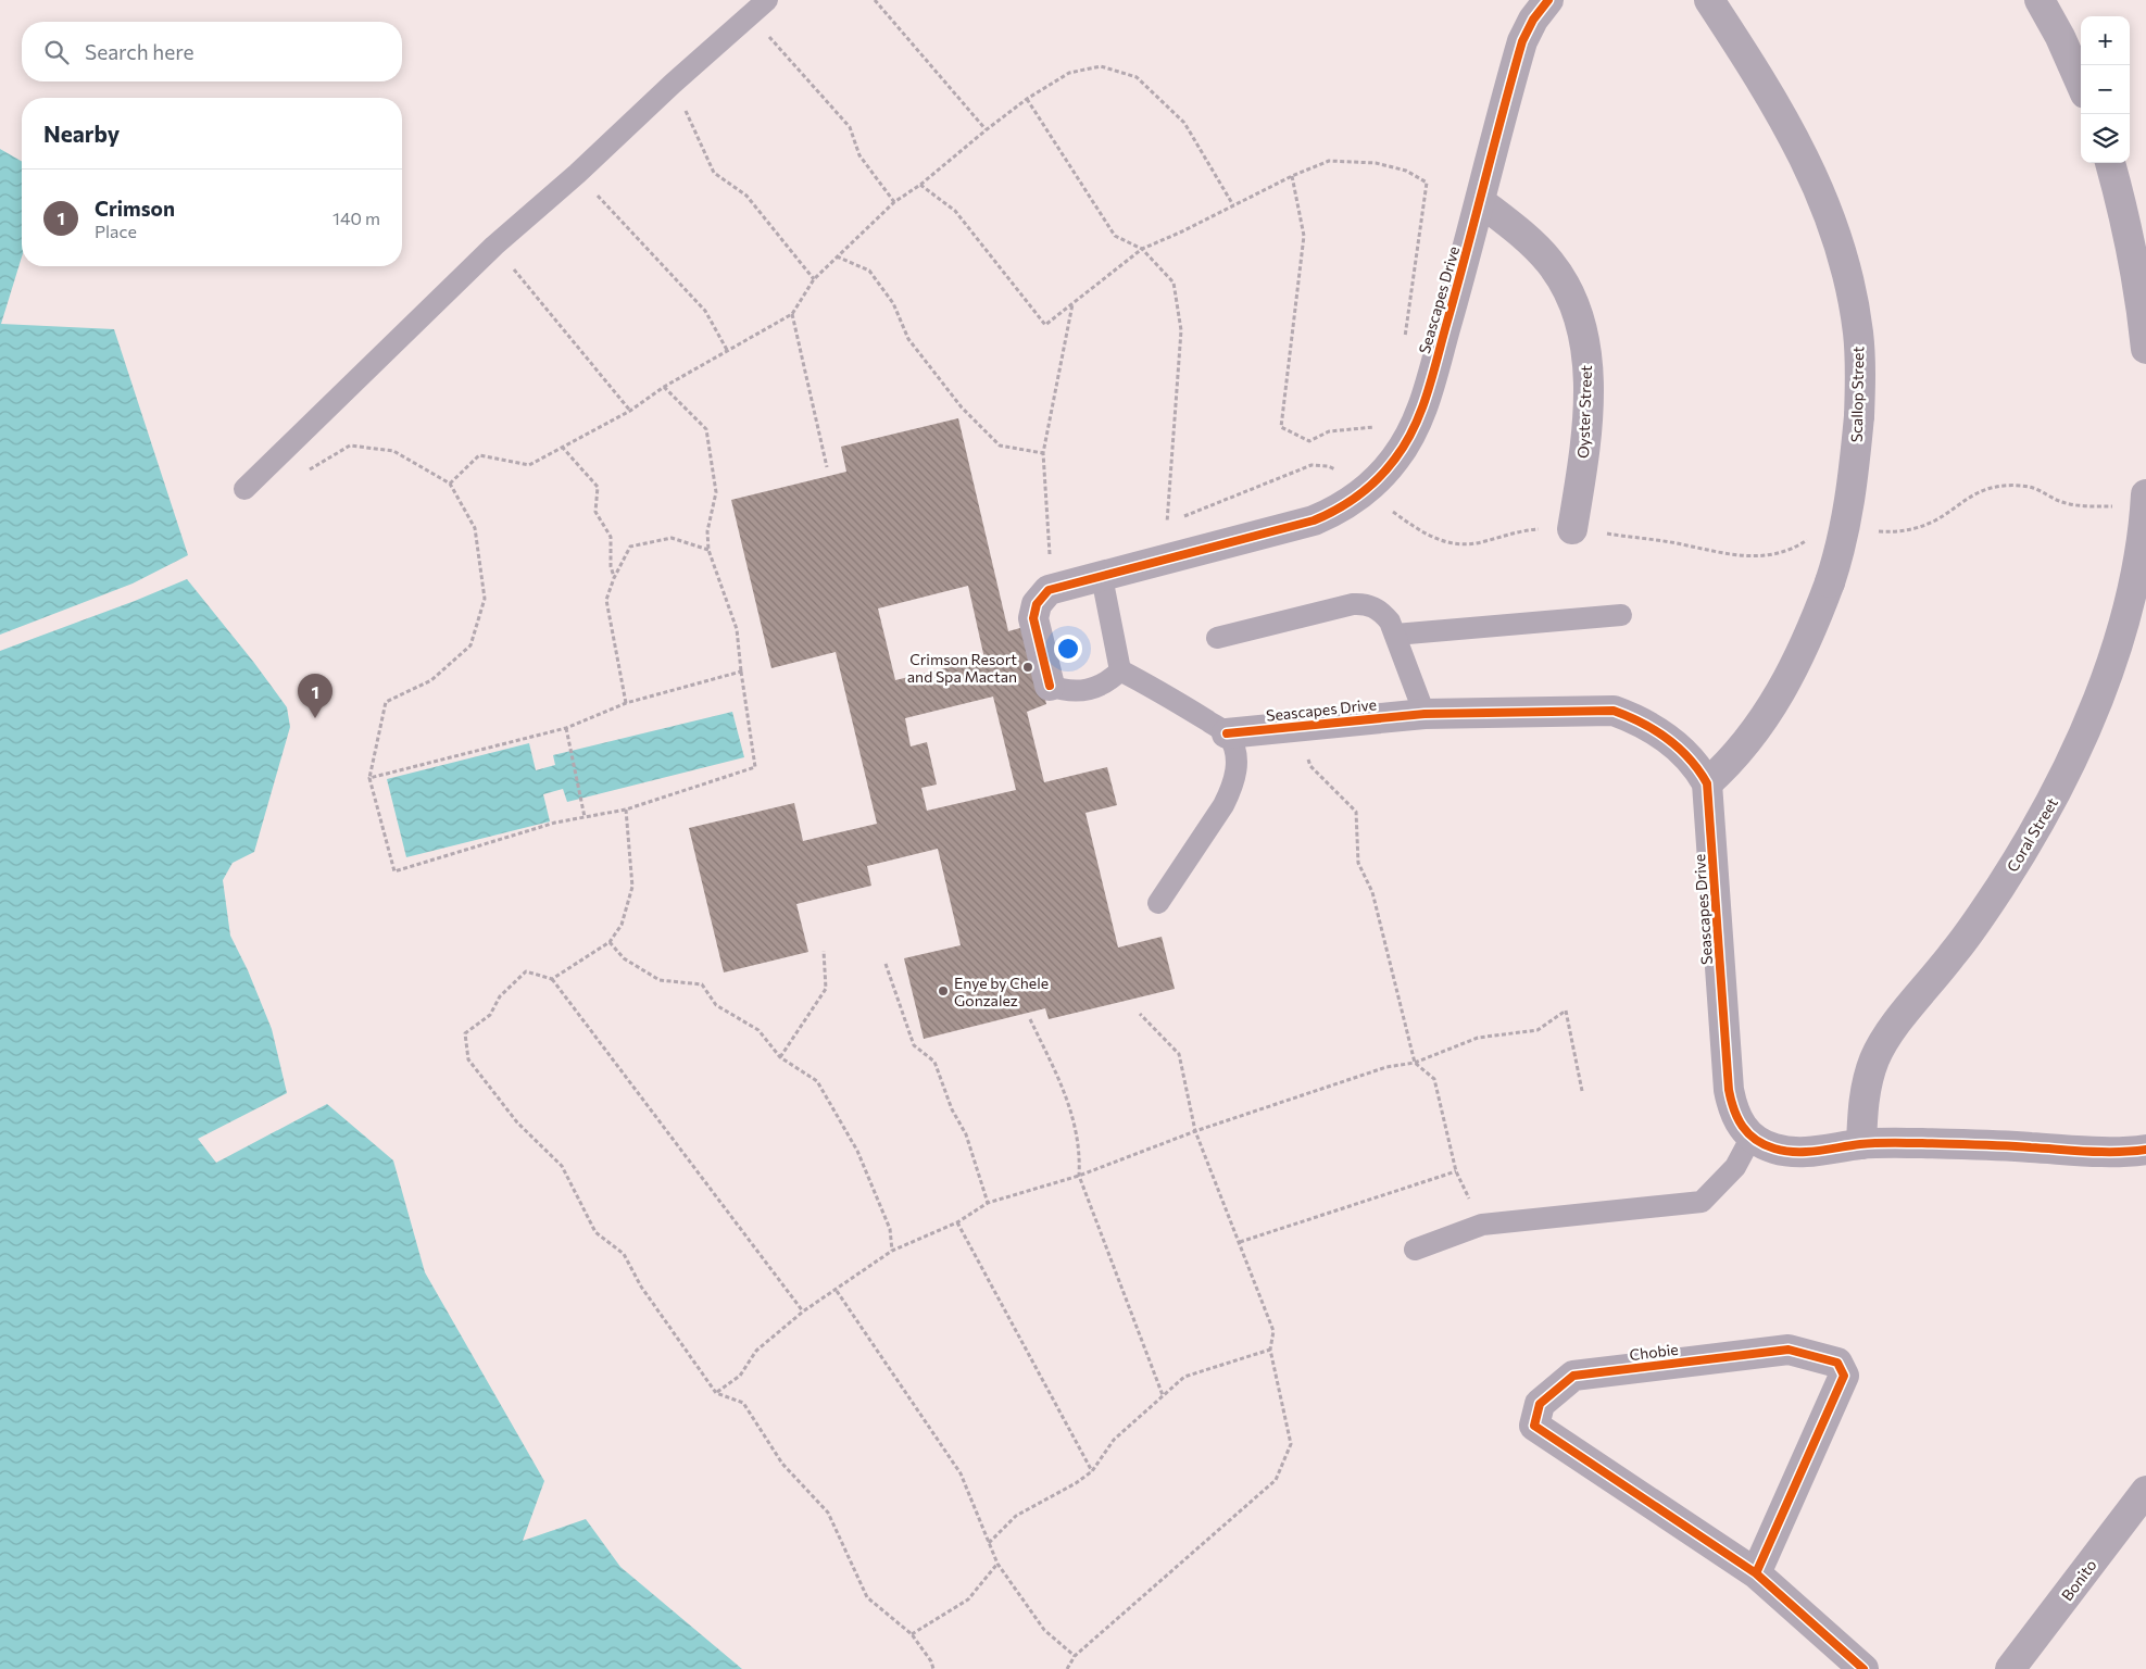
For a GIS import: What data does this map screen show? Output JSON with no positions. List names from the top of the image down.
{
  "streets": {
    "street": [
      "Seascapes Drive",
      "Scallop Street",
      "Oyster Street",
      "Coral Street",
      "Chobie",
      "Bonito"
    ]
  },
  "crossings": [
    ["Seascapes Drive", "Scallop Street"],
    ["Seascapes Drive", "Oyster Street"],
    ["Seascapes Drive", "Coral Street"]
  ],
  "places": ["Crimson Resort and Spa Mactan", "Enye by Chele Gonzalez"],
  "page": {
    "map_buttons": ["+", "−"],
    "search": "Search here",
    "heading": "Nearby",
    "list": [
      {
        "mark": "1",
        "name": "Crimson",
        "note": "Place",
        "value": "140 m"
      }
    ],
    "pins": "1"
  }
}
